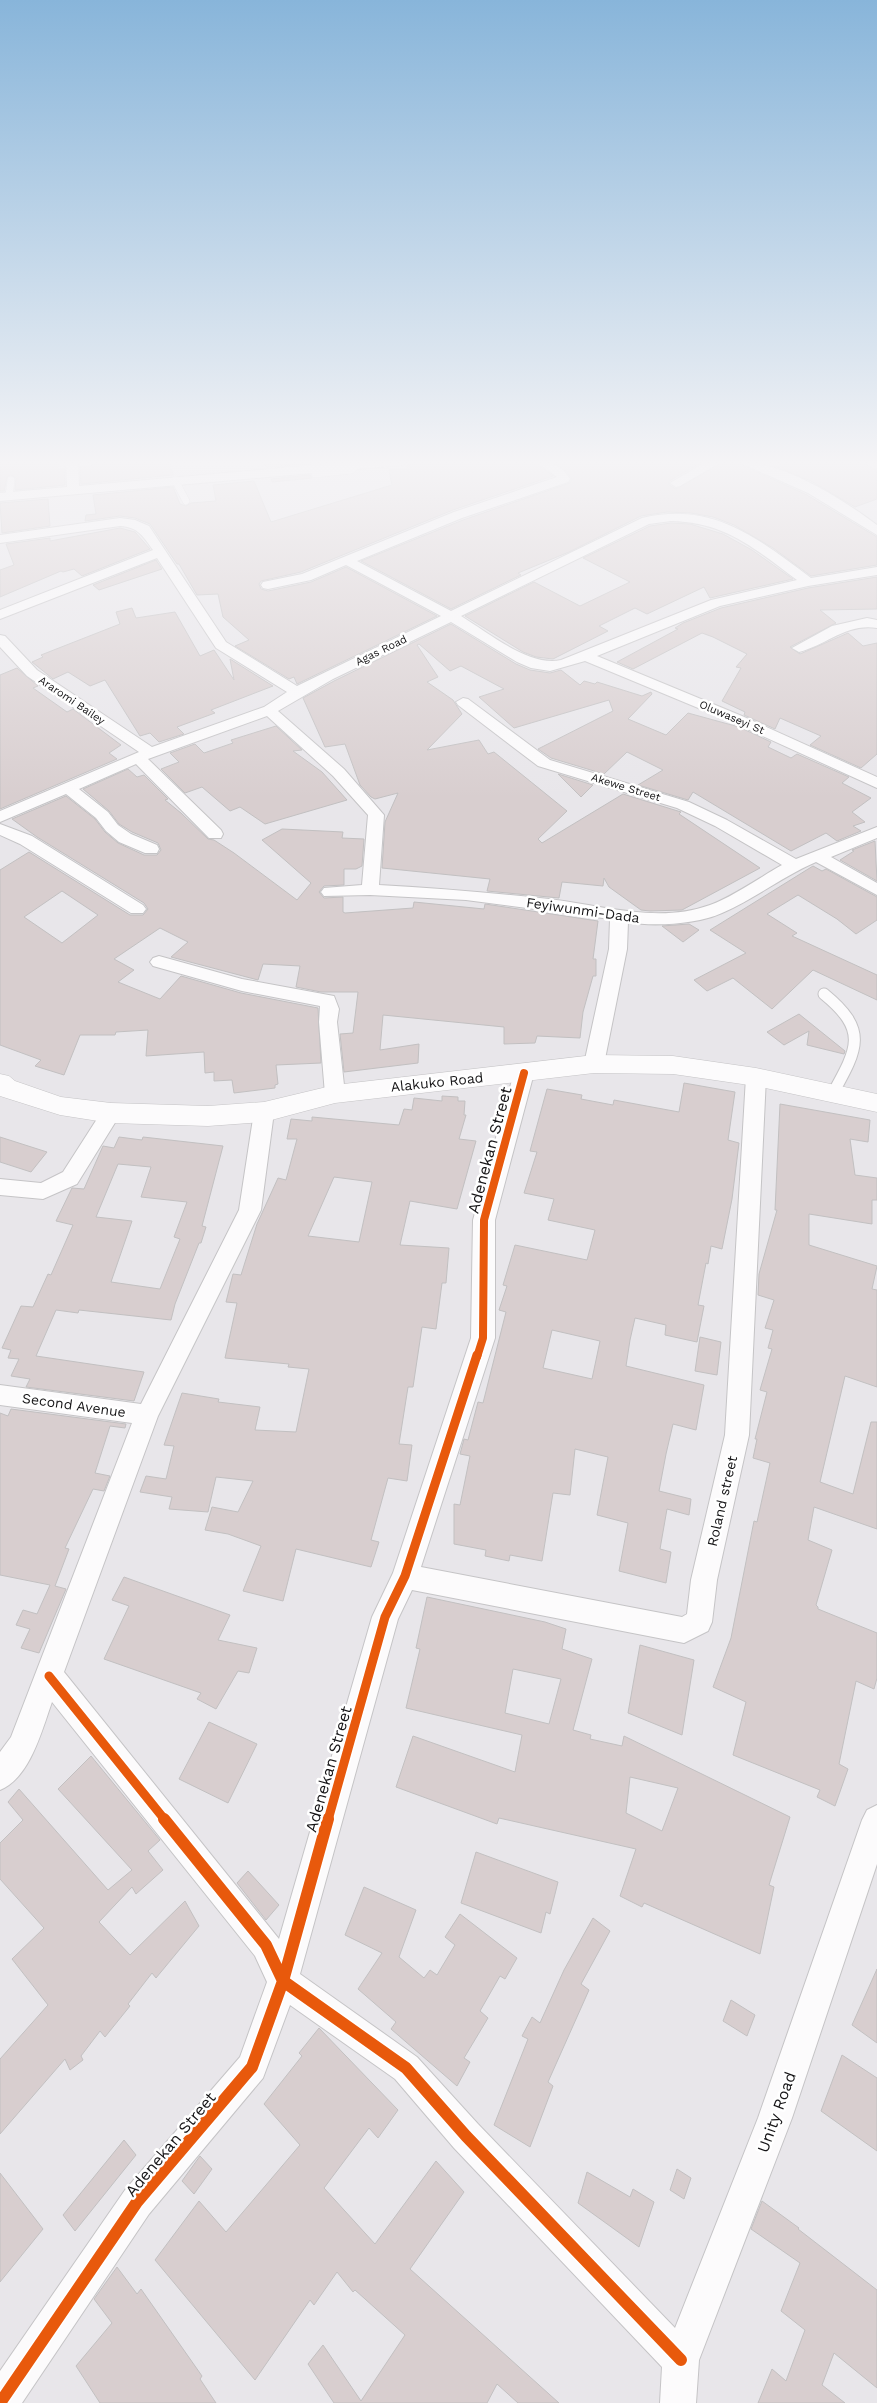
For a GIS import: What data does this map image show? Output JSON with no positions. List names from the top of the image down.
{
  "streets": {
    "main road": ["Alakuko Road"],
    "street": [
      "Agas Road",
      "Araromi Bailey",
      "Oluwaseyi St",
      "Akewe Street",
      "Feyiwunmi-Dada",
      "Adenekan Street",
      "Second Avenue",
      "Roland street",
      "Unity Road"
    ]
  },
  "crossings": [
    ["Agas Road", "Araromi Bailey"],
    ["Akewe Street", "Feyiwunmi-Dada"],
    ["Alakuko Road", "Adenekan Street"],
    ["Alakuko Road", "Roland street"],
    ["Adenekan Street", "Roland street"]
  ]
}
